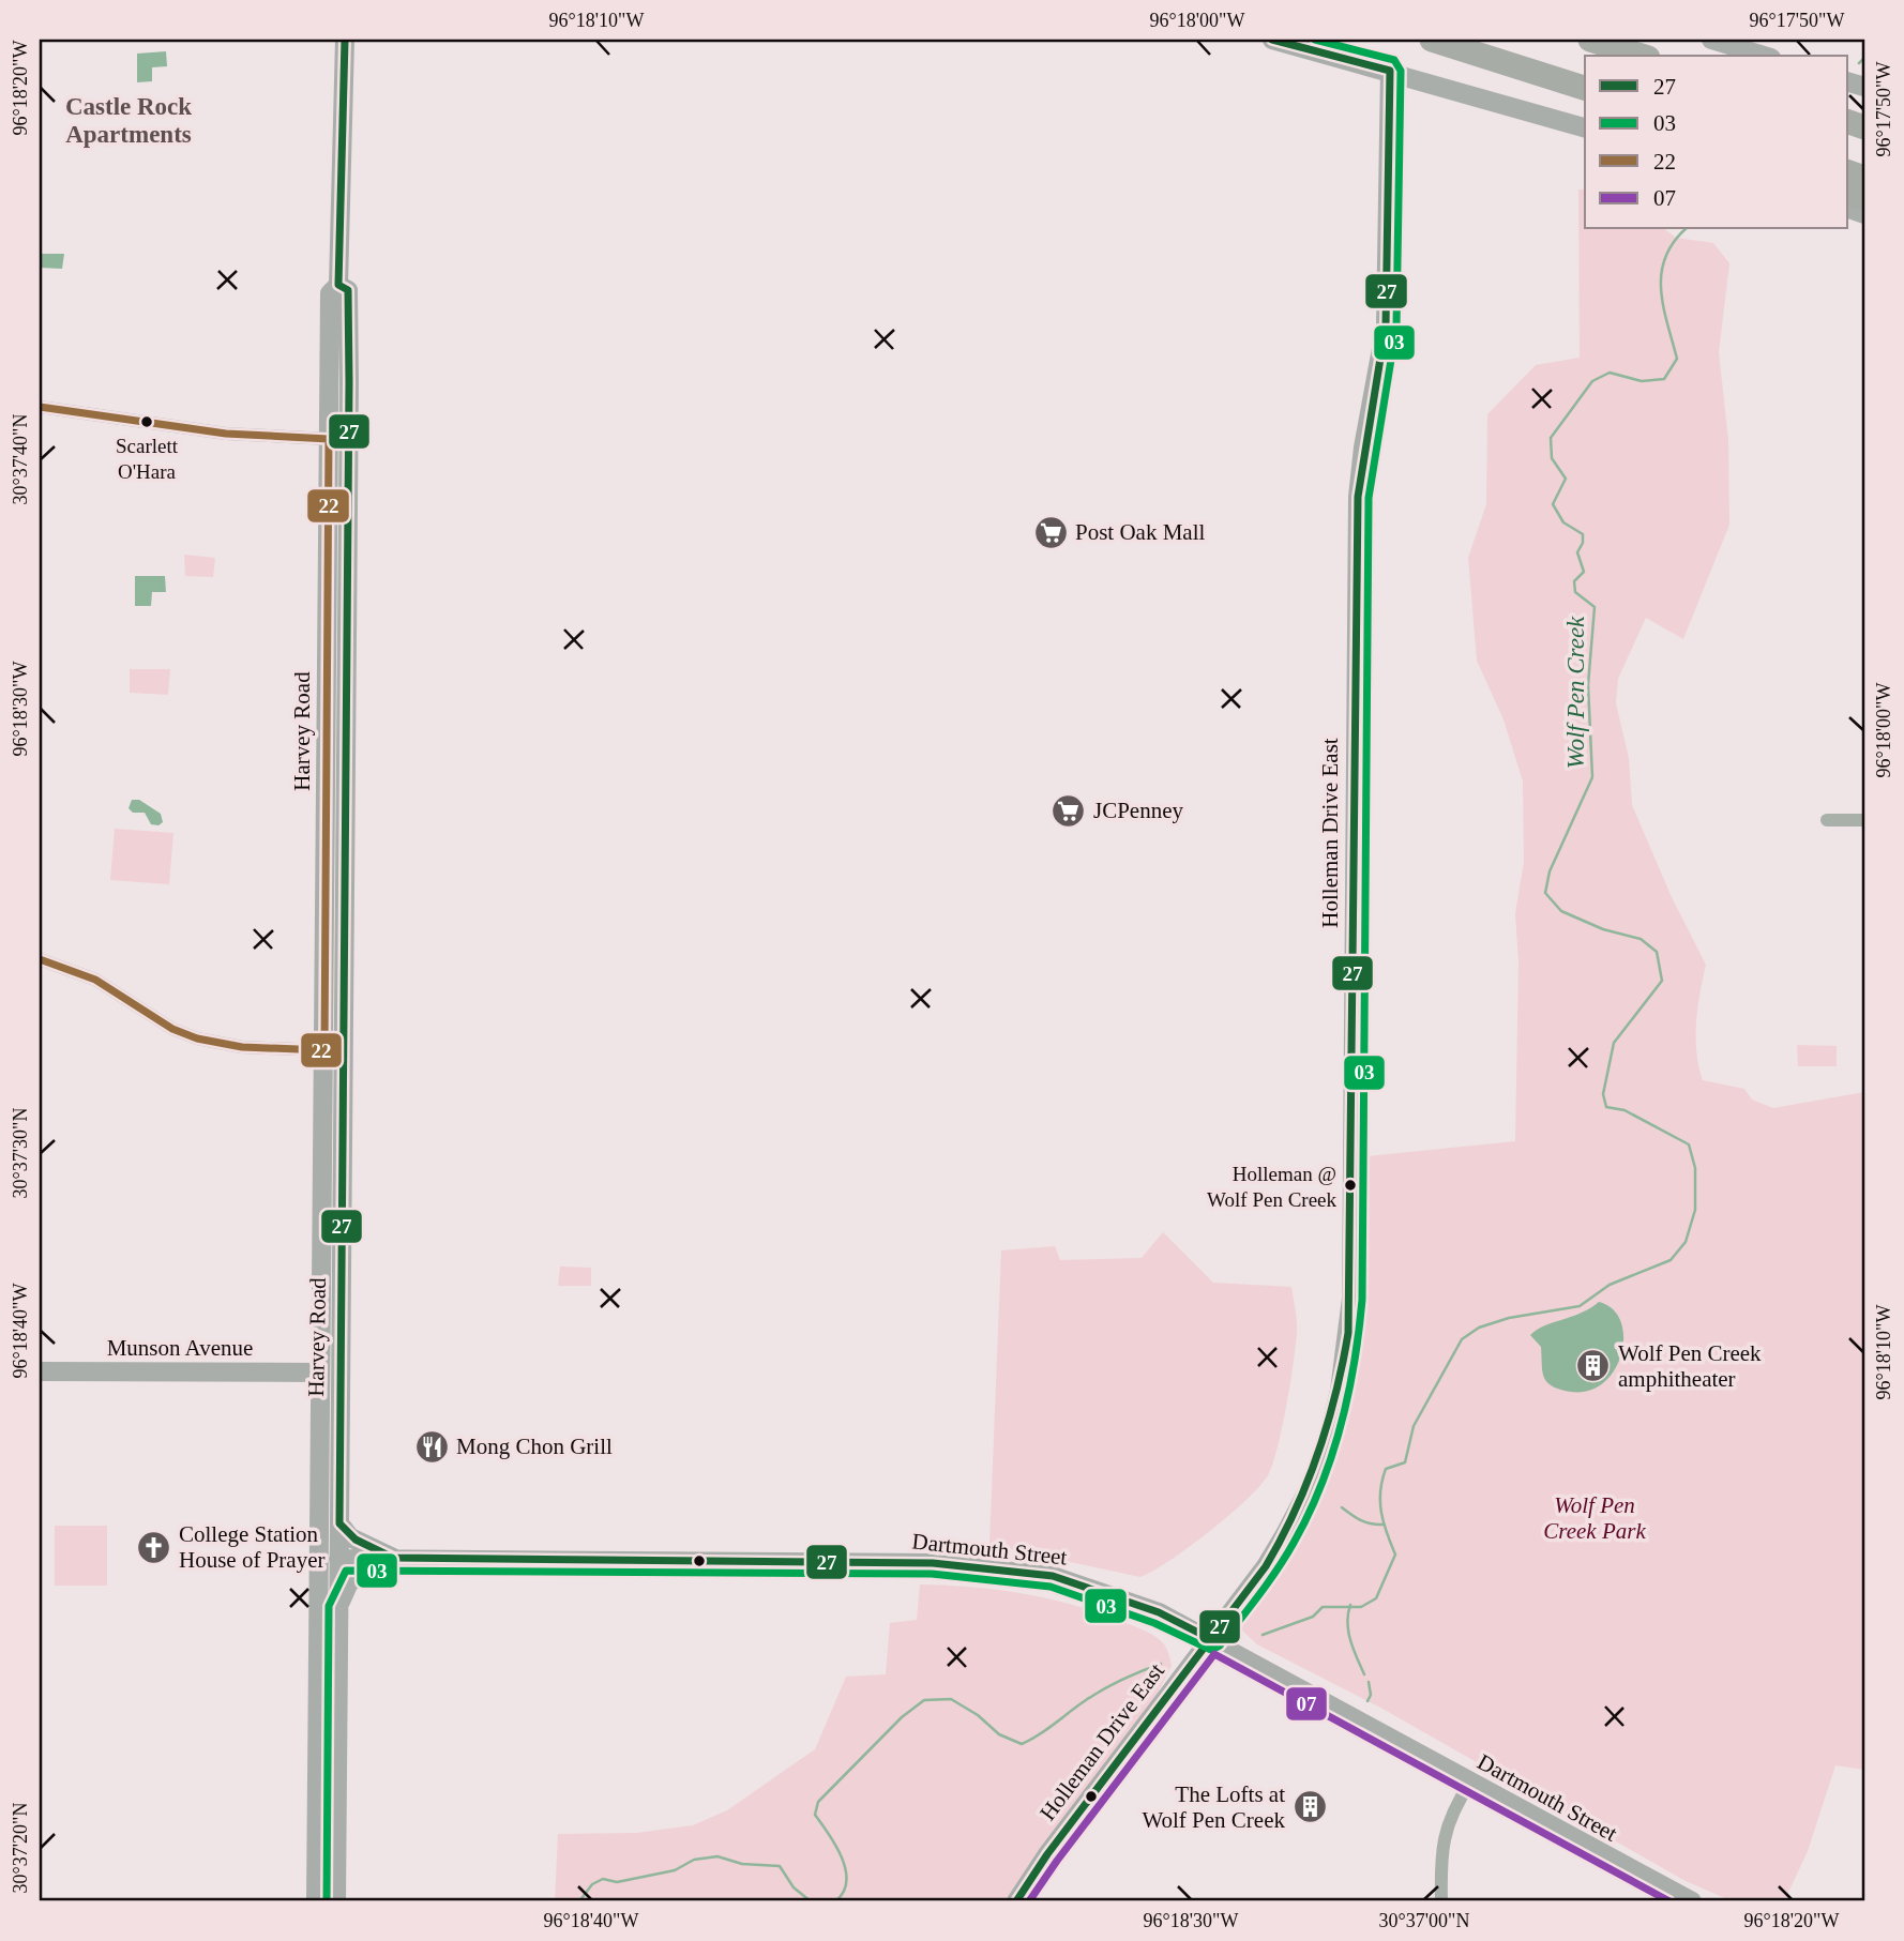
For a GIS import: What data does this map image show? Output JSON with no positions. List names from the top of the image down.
{
  "streets": {
    "main road": [
      "Harvey Road",
      "Holleman Drive East",
      "Munson Avenue",
      "Dartmouth Street"
    ]
  },
  "crossings": [
    ["Harvey Road", "Munson Avenue"],
    ["Harvey Road", "Dartmouth Street"],
    ["Holleman Drive East", "Dartmouth Street"]
  ],
  "districts": ["Castle Rock Apartments"],
  "water": ["Wolf Pen Creek"],
  "parks": ["Wolf Pen Creek Park"],
  "places": {
    "other": ["Scarlett O'Hara", "Holleman @ Wolf Pen Creek"],
    "supermarket": ["Post Oak Mall", "JCPenney"],
    "building": ["Wolf Pen Creek amphitheater", "The Lofts at Wolf Pen Creek"],
    "restaurant": ["Mong Chon Grill"],
    "church": ["College Station House of Prayer"]
  },
  "lines": [
    "transit line 27",
    "transit line 03",
    "transit line 22",
    "transit line 07"
  ],
  "legend": [
    "27",
    "03",
    "22",
    "07"
  ],
  "coordinates": [
    "96°18'10\"W",
    "96°18'00\"W",
    "96°17'50\"W",
    "96°18'20\"W",
    "30°37'40\"N",
    "96°18'30\"W",
    "30°37'30\"N",
    "96°18'40\"W",
    "30°37'20\"N",
    "30°37'00\"N"
  ]
}
